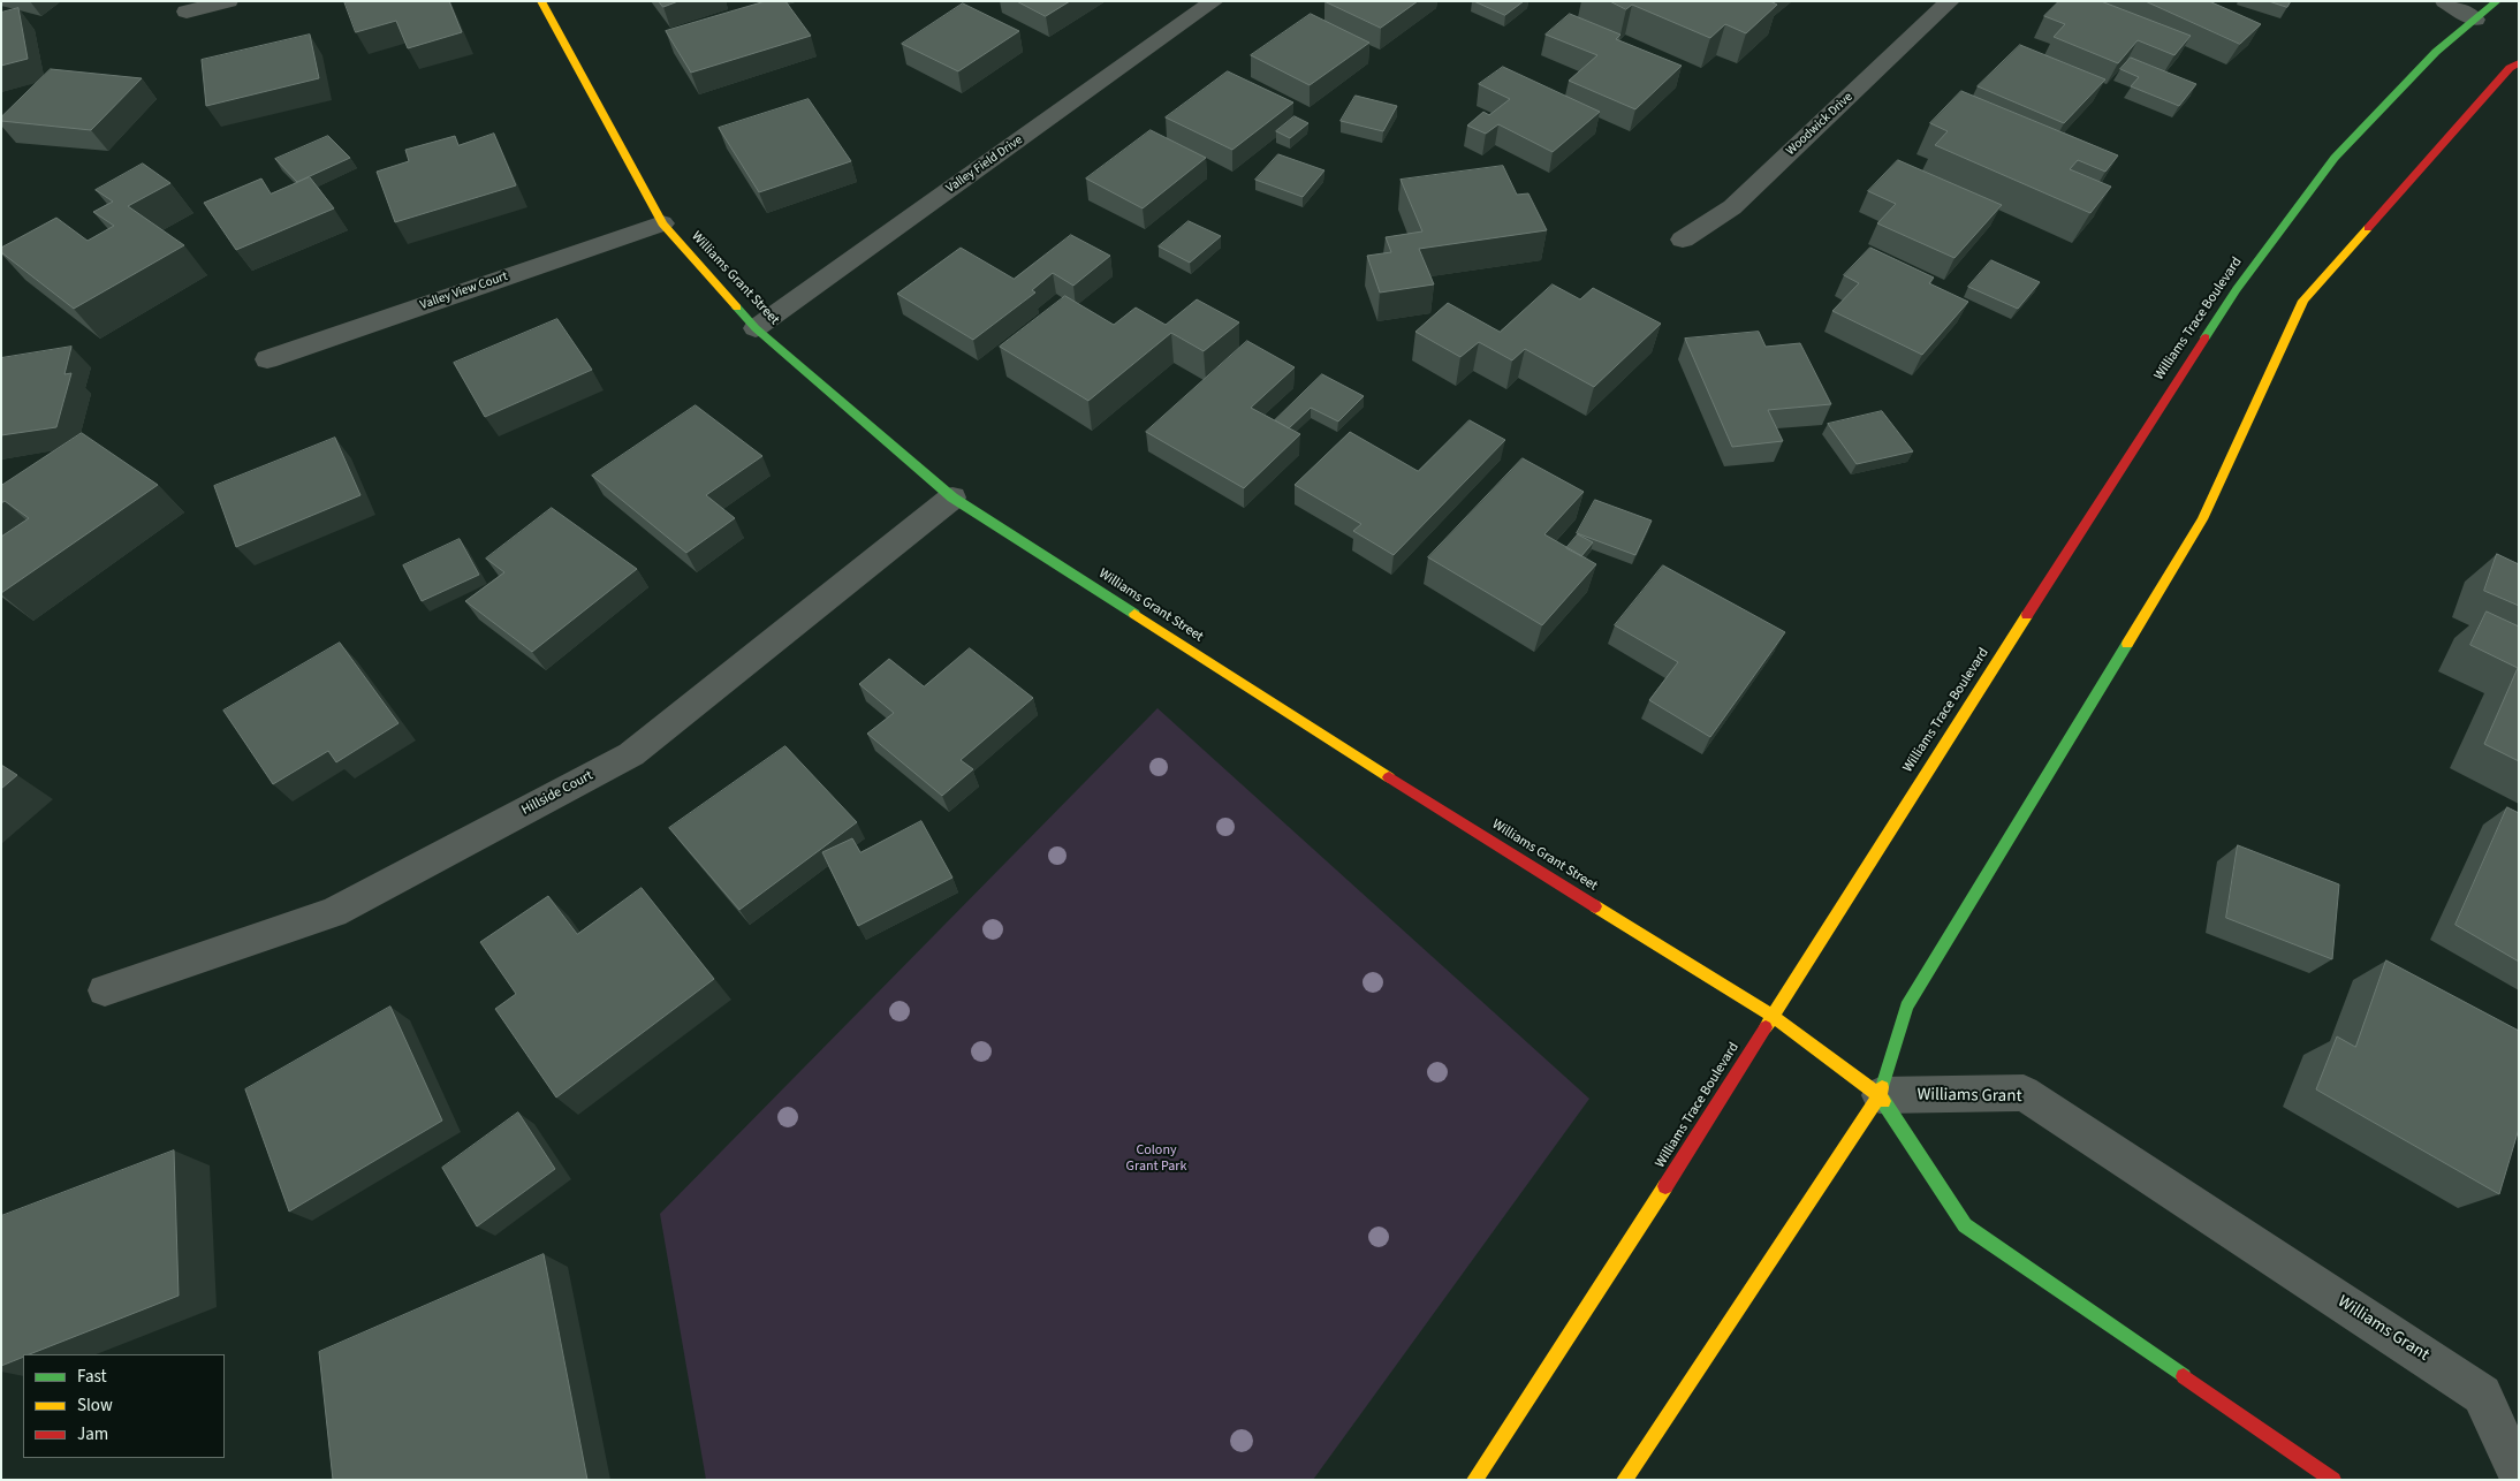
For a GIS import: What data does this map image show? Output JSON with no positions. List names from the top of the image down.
{
  "streets": {
    "main road": ["Williams Grant Street", "Williams Trace Boulevard"],
    "street": [
      "Woodwick Drive",
      "Valley Field Drive",
      "Valley View Court",
      "Hillside Court",
      "Williams Grant"
    ]
  },
  "crossings": [
    ["Valley Field Drive", "Williams Grant Street"],
    ["Williams Grant Street", "Valley View Court"],
    ["Williams Grant Street", "Williams Trace Boulevard"],
    ["Williams Grant Street", "Hillside Court"],
    ["Williams Grant Street", "Williams Grant"]
  ],
  "parks": ["Colony Grant Park"],
  "legend": ["Fast", "Slow", "Jam"]
}
